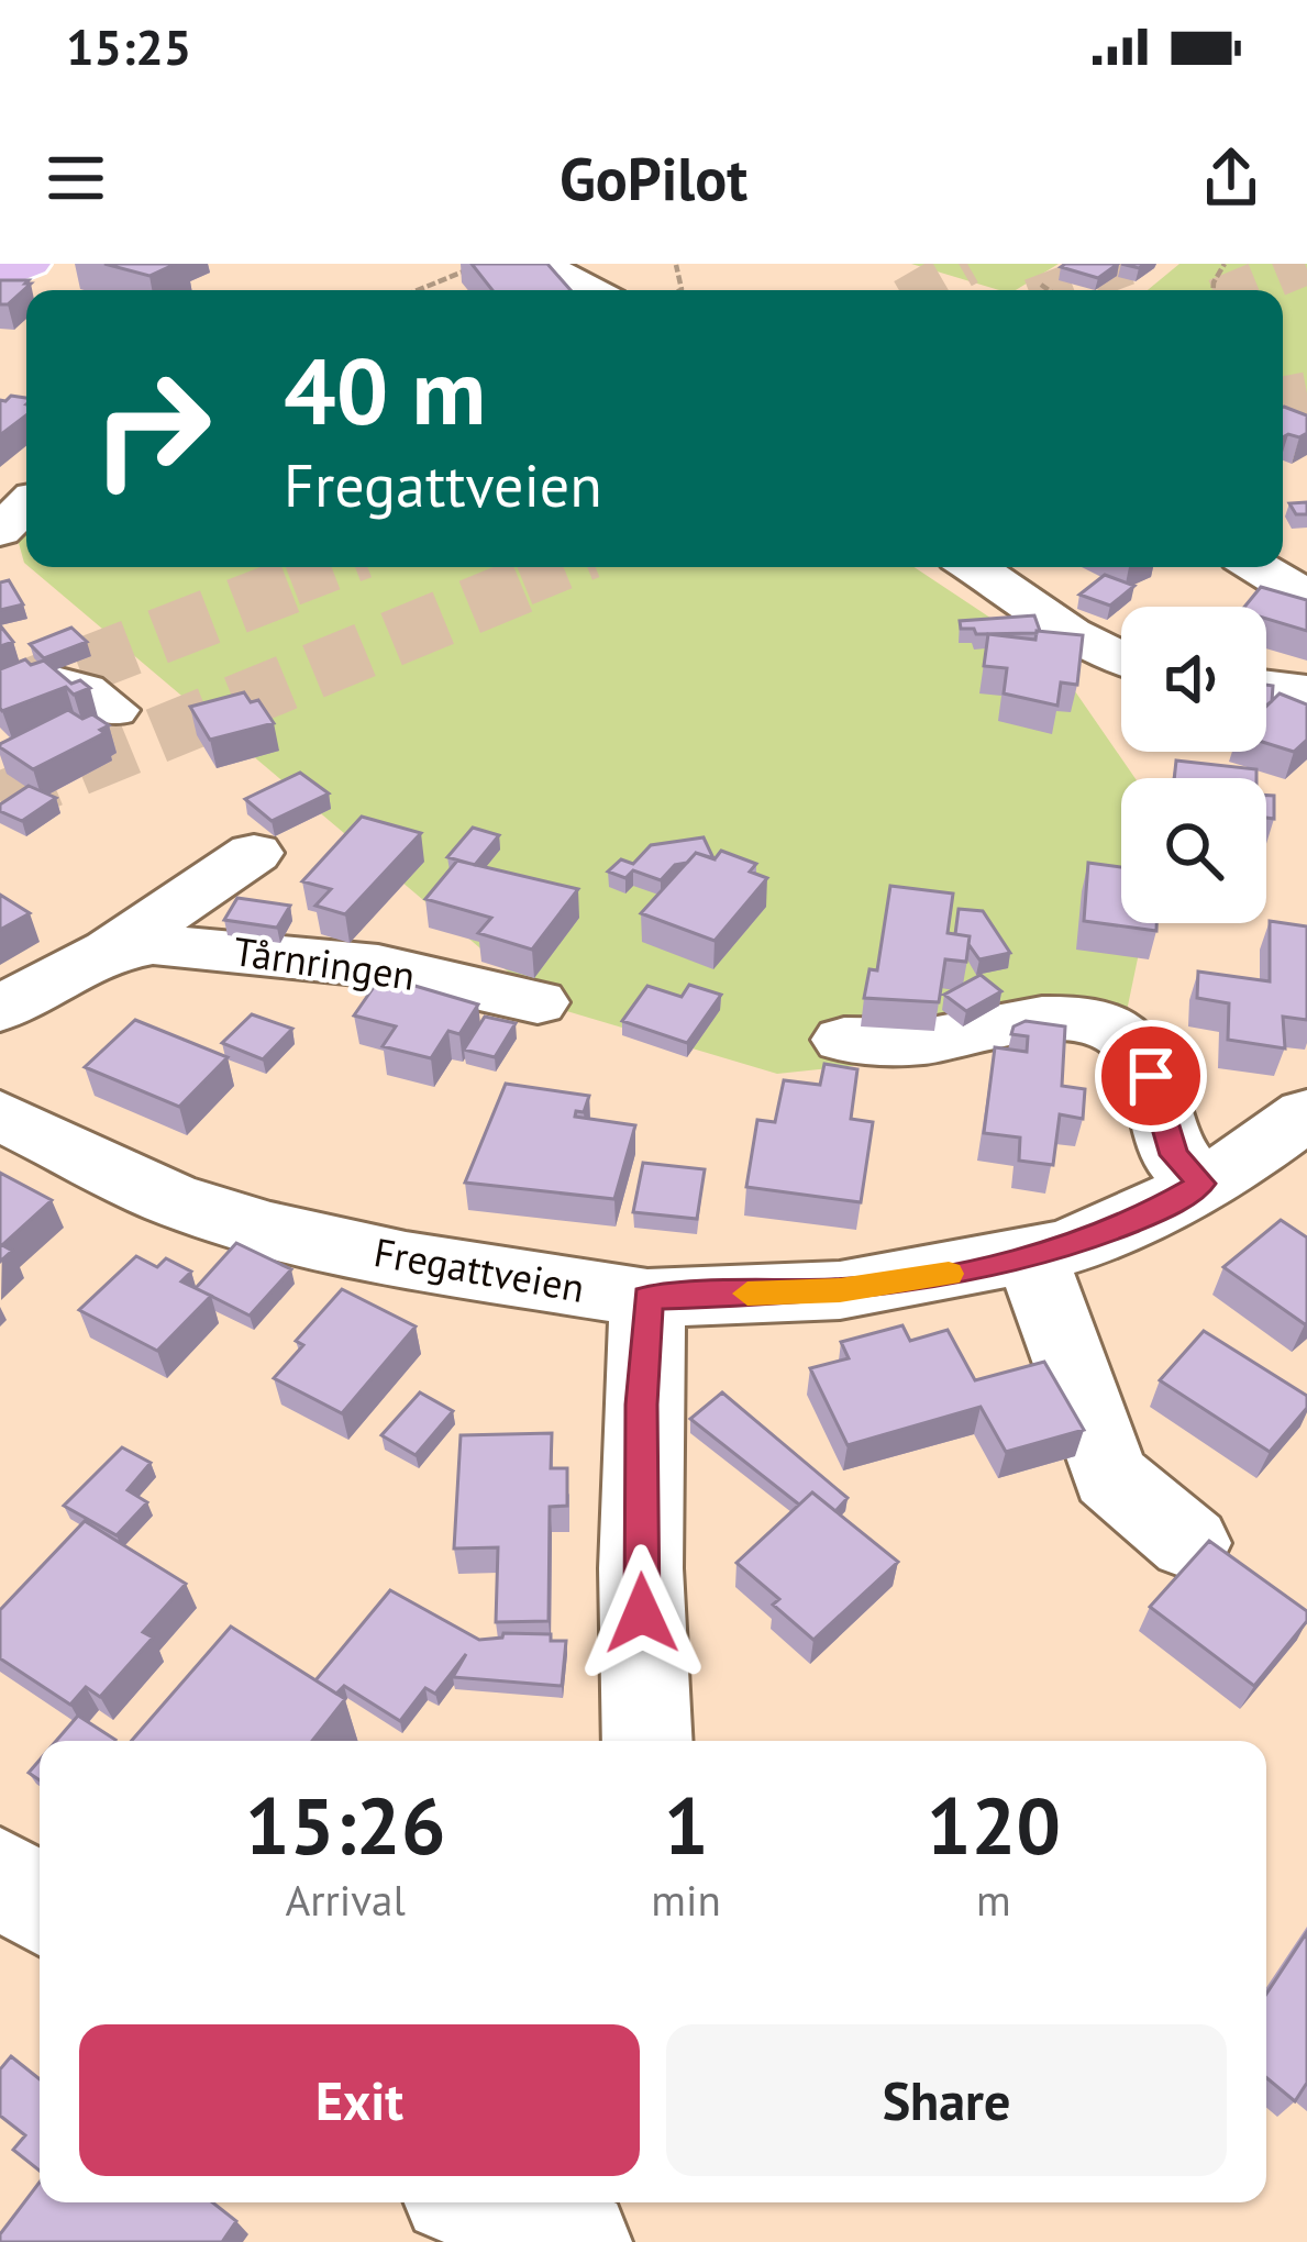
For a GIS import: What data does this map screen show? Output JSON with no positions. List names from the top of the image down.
{
  "streets": {
    "street": ["Tårnringen", "Fregattveien"]
  },
  "page": {
    "status": "15:25",
    "header": "GoPilot",
    "turn": ["40 m", "Fregattveien"],
    "eta": [
      "15:26",
      "Arrival",
      "1",
      "min",
      "120",
      "m"
    ],
    "buttons": ["Exit", "Share"]
  }
}
